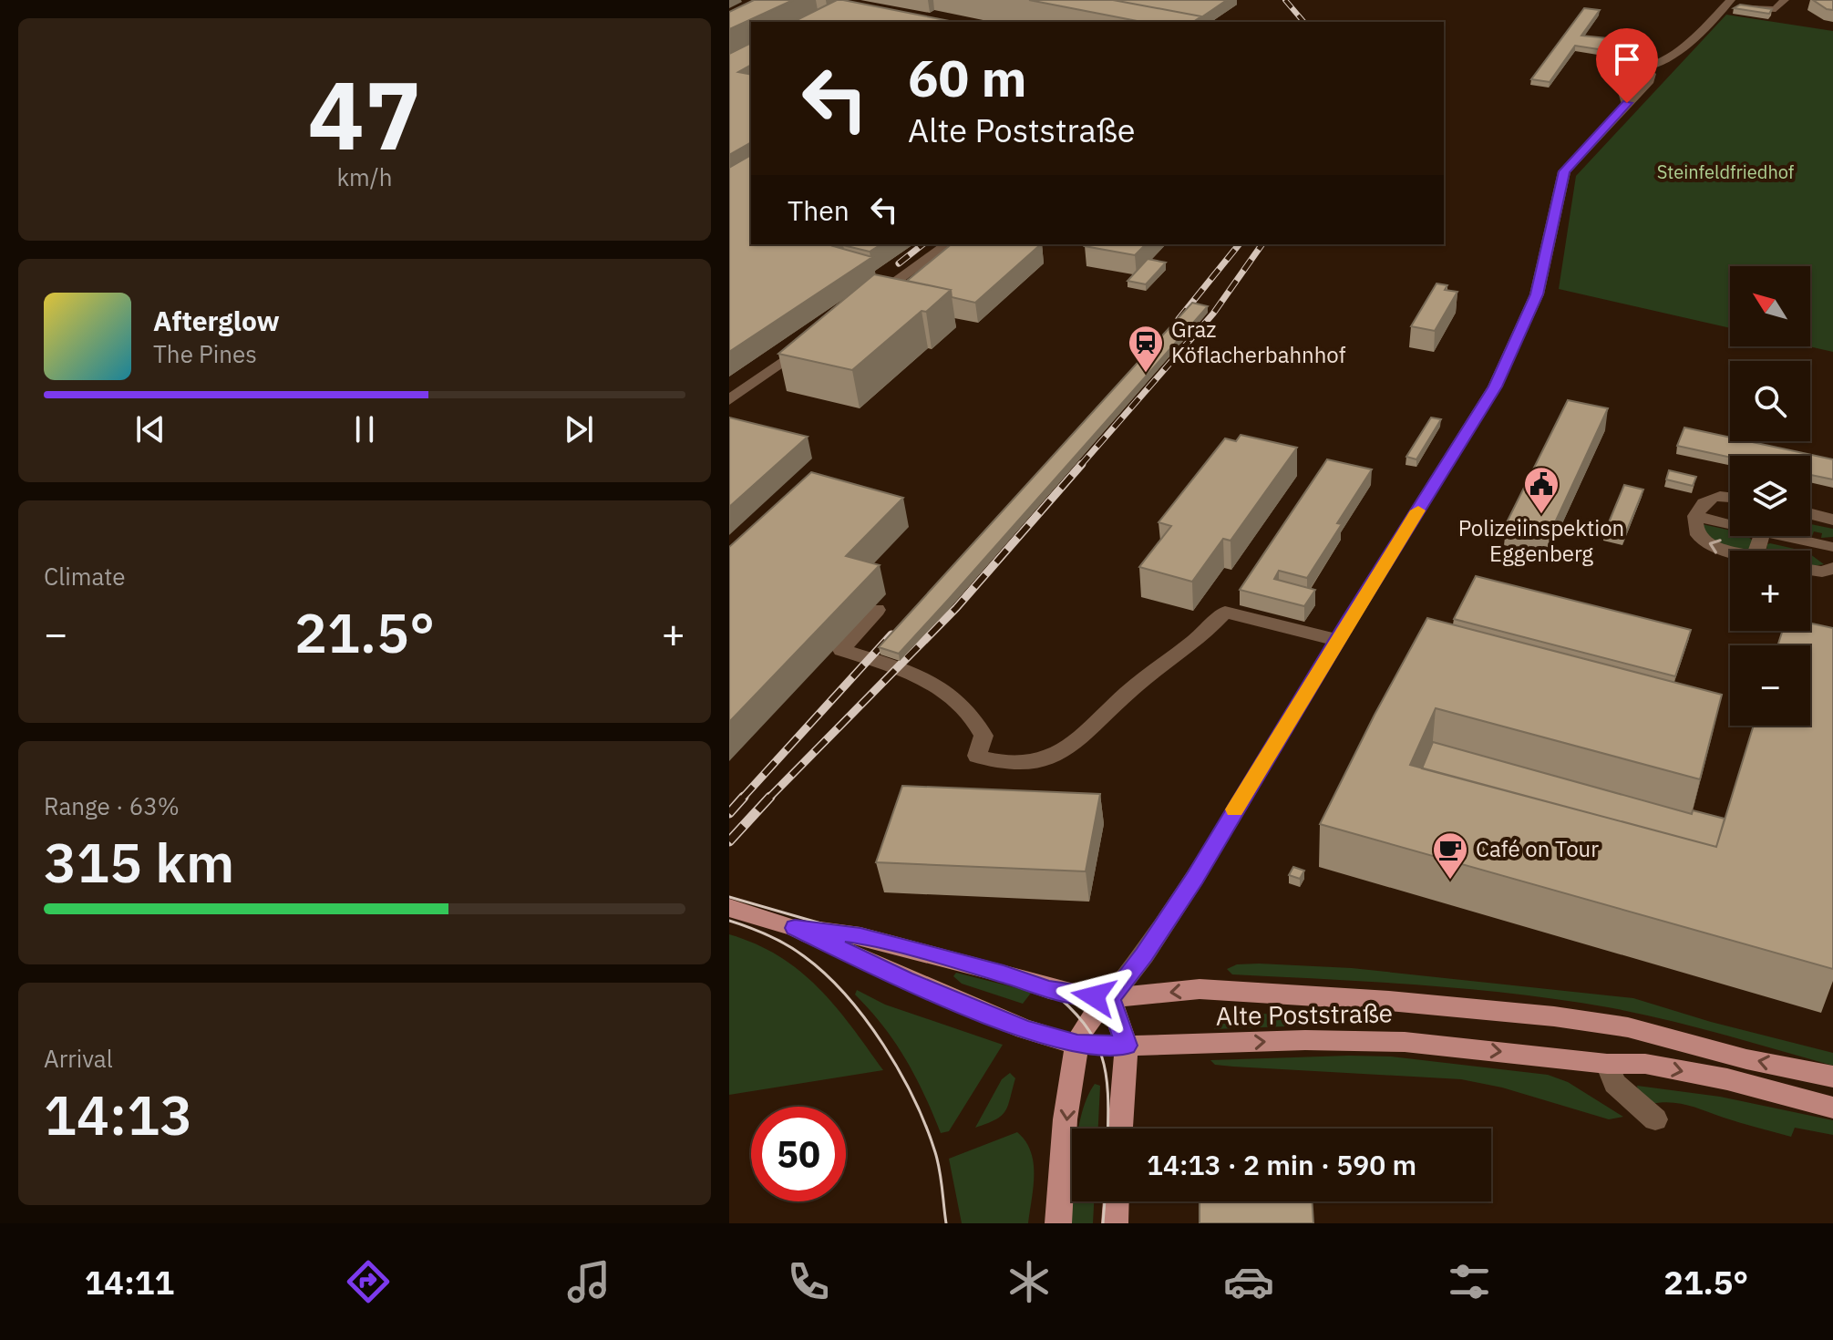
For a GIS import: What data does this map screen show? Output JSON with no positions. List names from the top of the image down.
{
  "streets": {
    "main road": ["Alte Poststraße"]
  },
  "parks": ["Steinfeldfriedhof"],
  "places": {
    "station": ["Graz Köflacherbahnhof"],
    "public building": ["Polizeiinspektion Eggenberg"],
    "cafe": ["Café on Tour"]
  },
  "north": "top left",
  "page": {
    "tile": [
      ["47", "km/h"],
      "Climate",
      ["Range · 63%", "315 km"],
      ["Arrival", "14:13"]
    ],
    "turn": ["60 m", "Alte Poststraße"],
    "then": "Then",
    "map_buttons": ["+", "−"],
    "song": ["Afterglow", "The Pines"],
    "heat": ["−", "21.5°", "+"],
    "limit": "50",
    "trip": "14:13 · 2 min · 590 m",
    "tabs": ["14:11", "21.5°"]
  }
}
